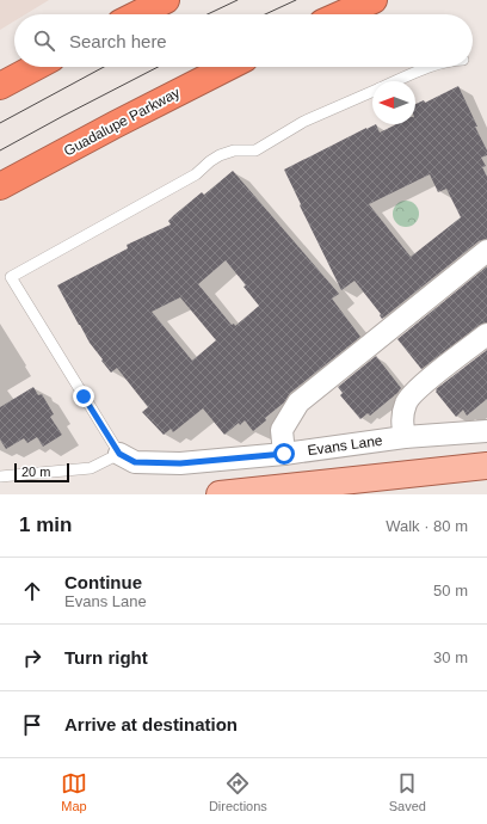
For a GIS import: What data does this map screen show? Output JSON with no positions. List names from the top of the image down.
{
  "streets": {
    "highway": ["Guadalupe Parkway"],
    "street": ["Evans Lane"]
  },
  "scale_bar": "20 m",
  "north": "left",
  "page": {
    "search": "Search here",
    "scale": "20 m",
    "heading": ["1 min", "Walk · 80 m"],
    "list": [
      ["Continue", "Evans Lane", "50 m"],
      ["Turn right", "30 m"],
      "Arrive at destination"
    ],
    "nav": ["Map", "Directions", "Saved"]
  }
}
